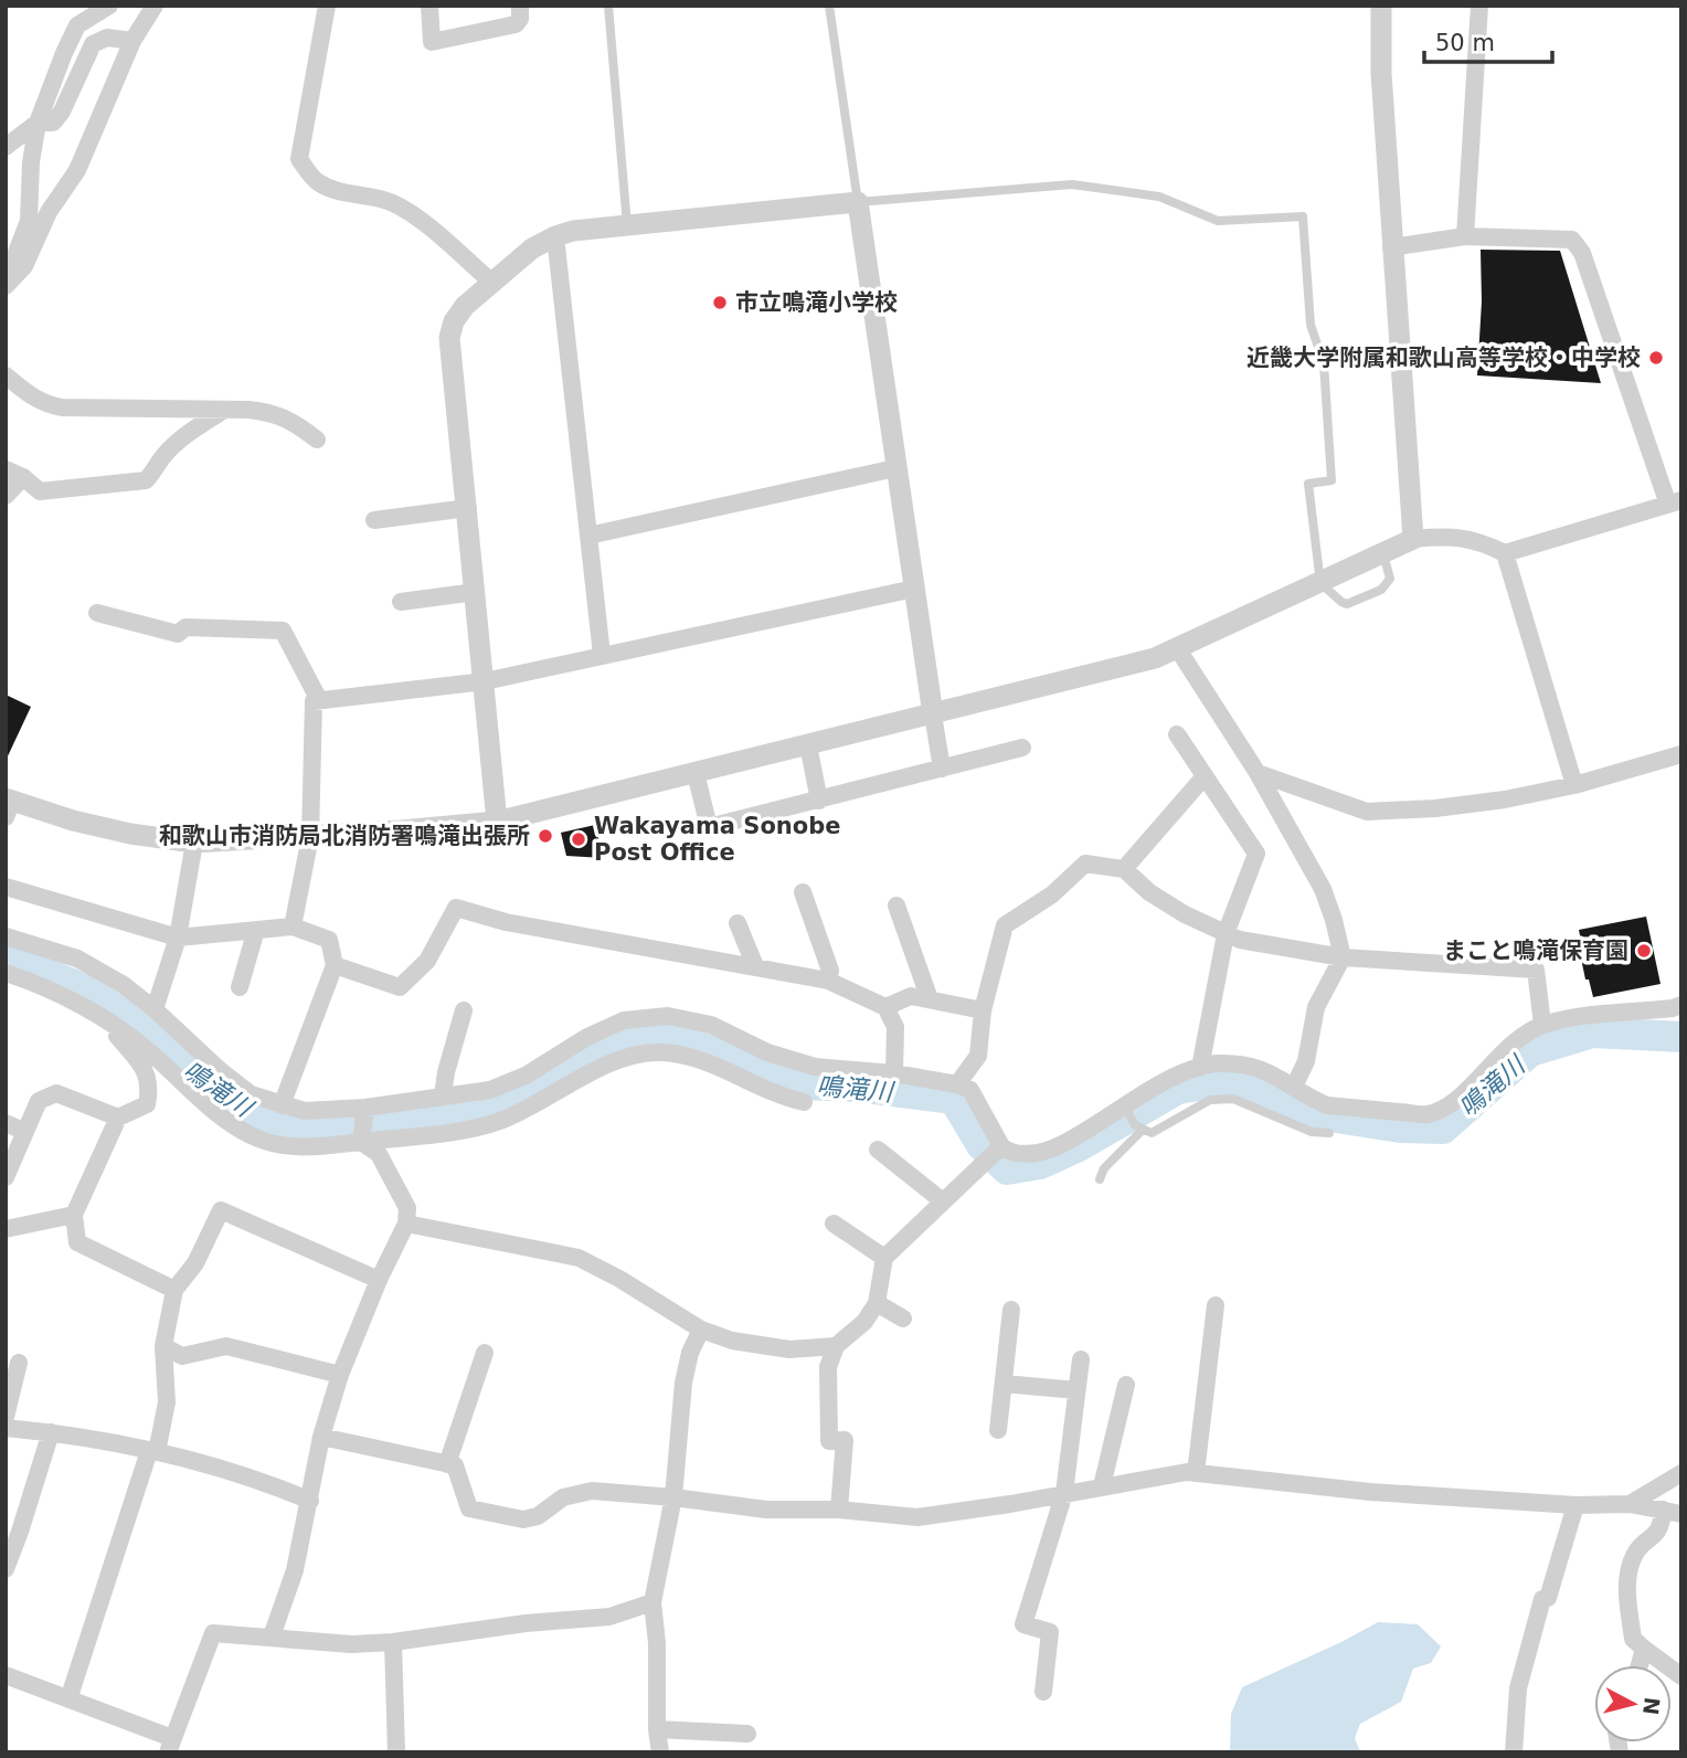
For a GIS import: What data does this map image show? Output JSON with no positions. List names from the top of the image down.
{
  "water": ["鳴滝川"],
  "places": [
    "市立鳴滝小学校",
    "近畿大学附属和歌山高等学校・中学校",
    "和歌山市消防局北消防署鳴滝出張所",
    "Wakayama Sonobe Post Office",
    "まこと鳴滝保育園"
  ],
  "scale_bar": "50 m",
  "north": "right"
}
